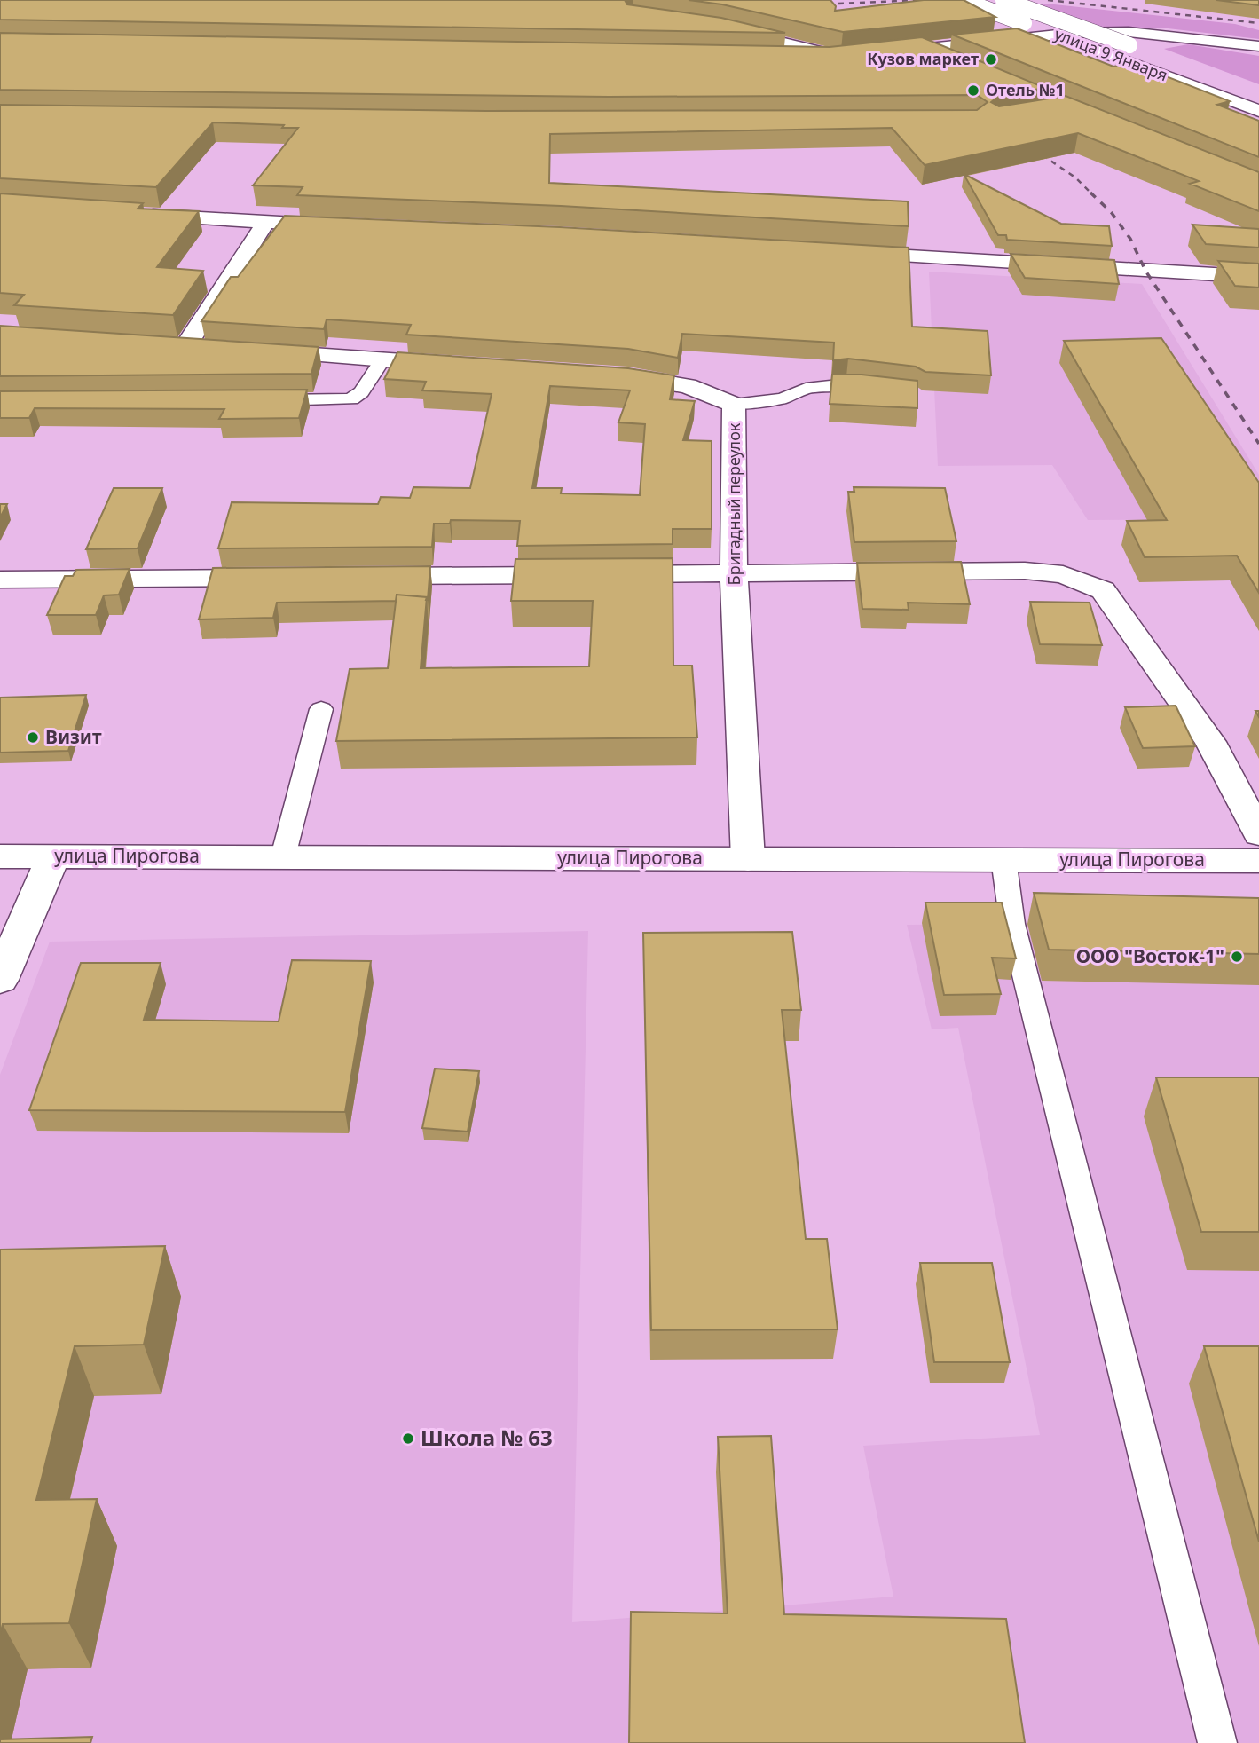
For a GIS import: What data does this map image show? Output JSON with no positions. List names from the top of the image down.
{
  "streets": {
    "street": ["улица 9 Января", "Бригадный переулок", "улица Пирогова"]
  },
  "crossings": [
    ["Бригадный переулок", "улица Пирогова"]
  ],
  "places": [
    "Кузов маркет",
    "Отель №1",
    "Визит",
    "ООО \"Восток-1\"",
    "Школа № 63"
  ]
}
